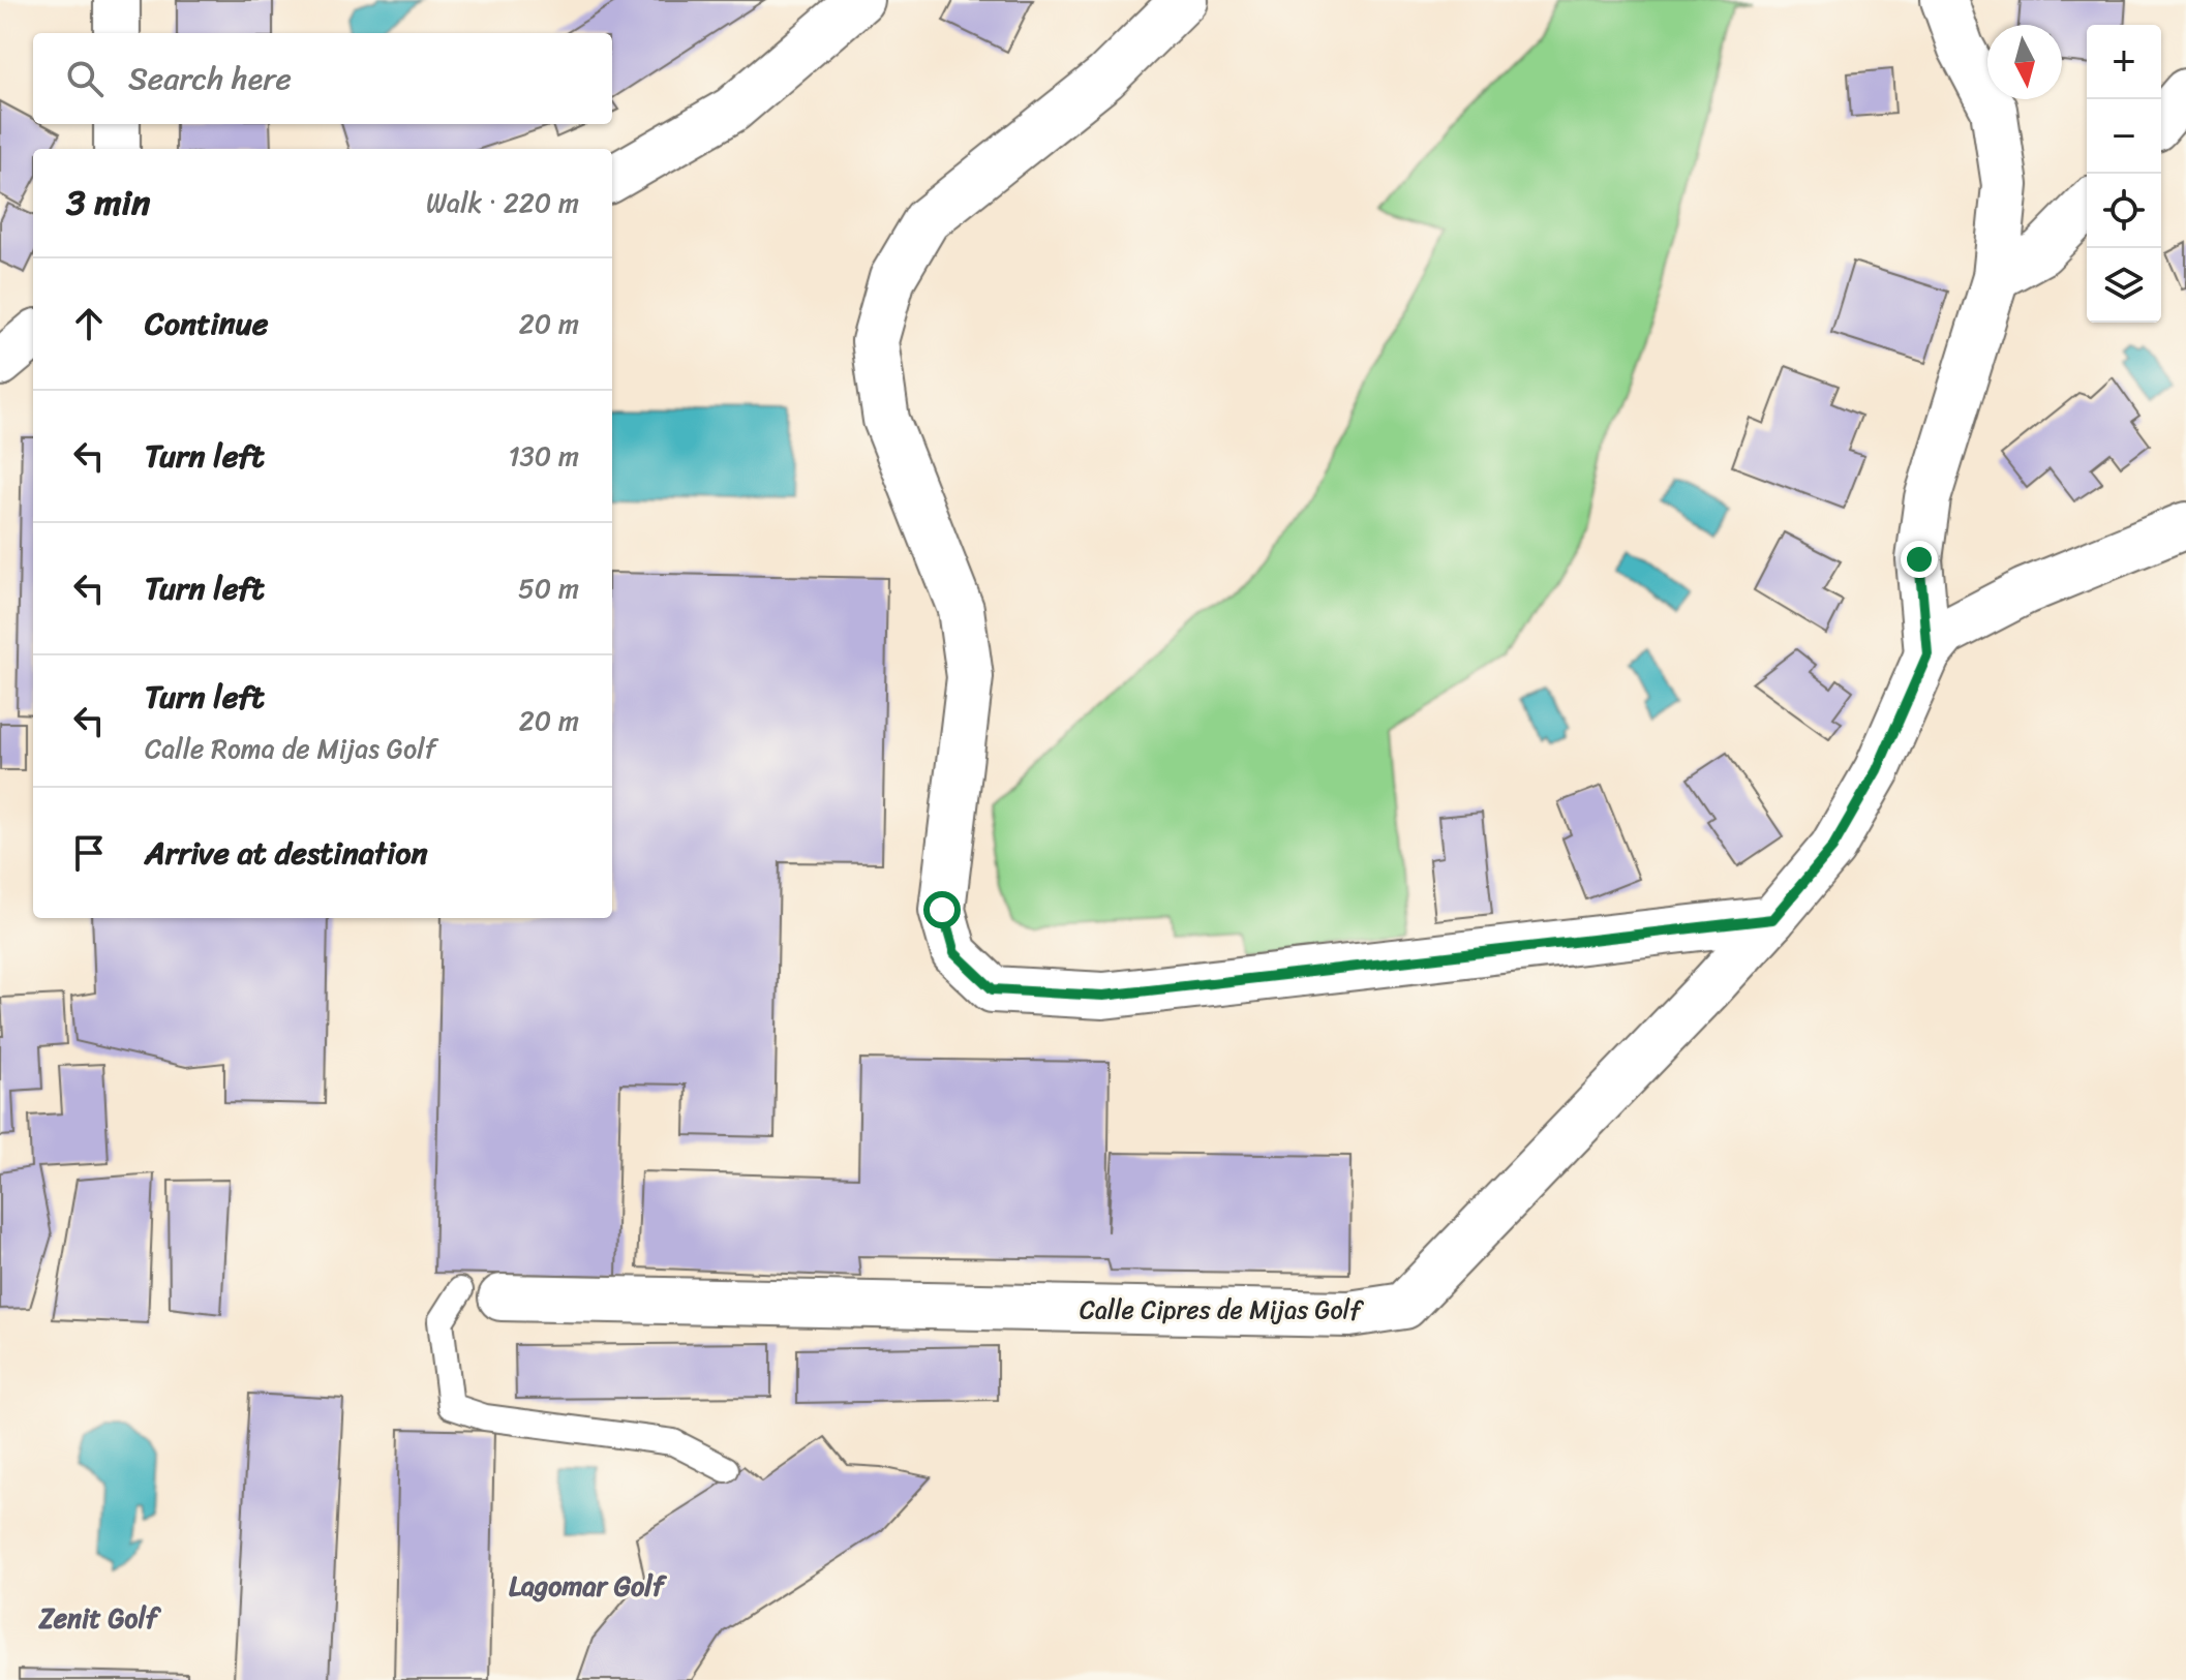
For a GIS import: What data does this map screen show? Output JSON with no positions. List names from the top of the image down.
{
  "streets": {
    "street": ["Calle Cipres de Mijas Golf"]
  },
  "districts": ["Lagomar Golf", "Zenit Golf"],
  "north": "bottom",
  "page": {
    "map_buttons": ["+", "−"],
    "search": "Search here",
    "heading": ["3 min", "Walk · 220 m"],
    "list": [
      ["Continue", "20 m"],
      ["Turn left", "130 m"],
      ["Turn left", "50 m"],
      ["Turn left", "Calle Roma de Mijas Golf", "20 m"],
      "Arrive at destination"
    ]
  }
}
